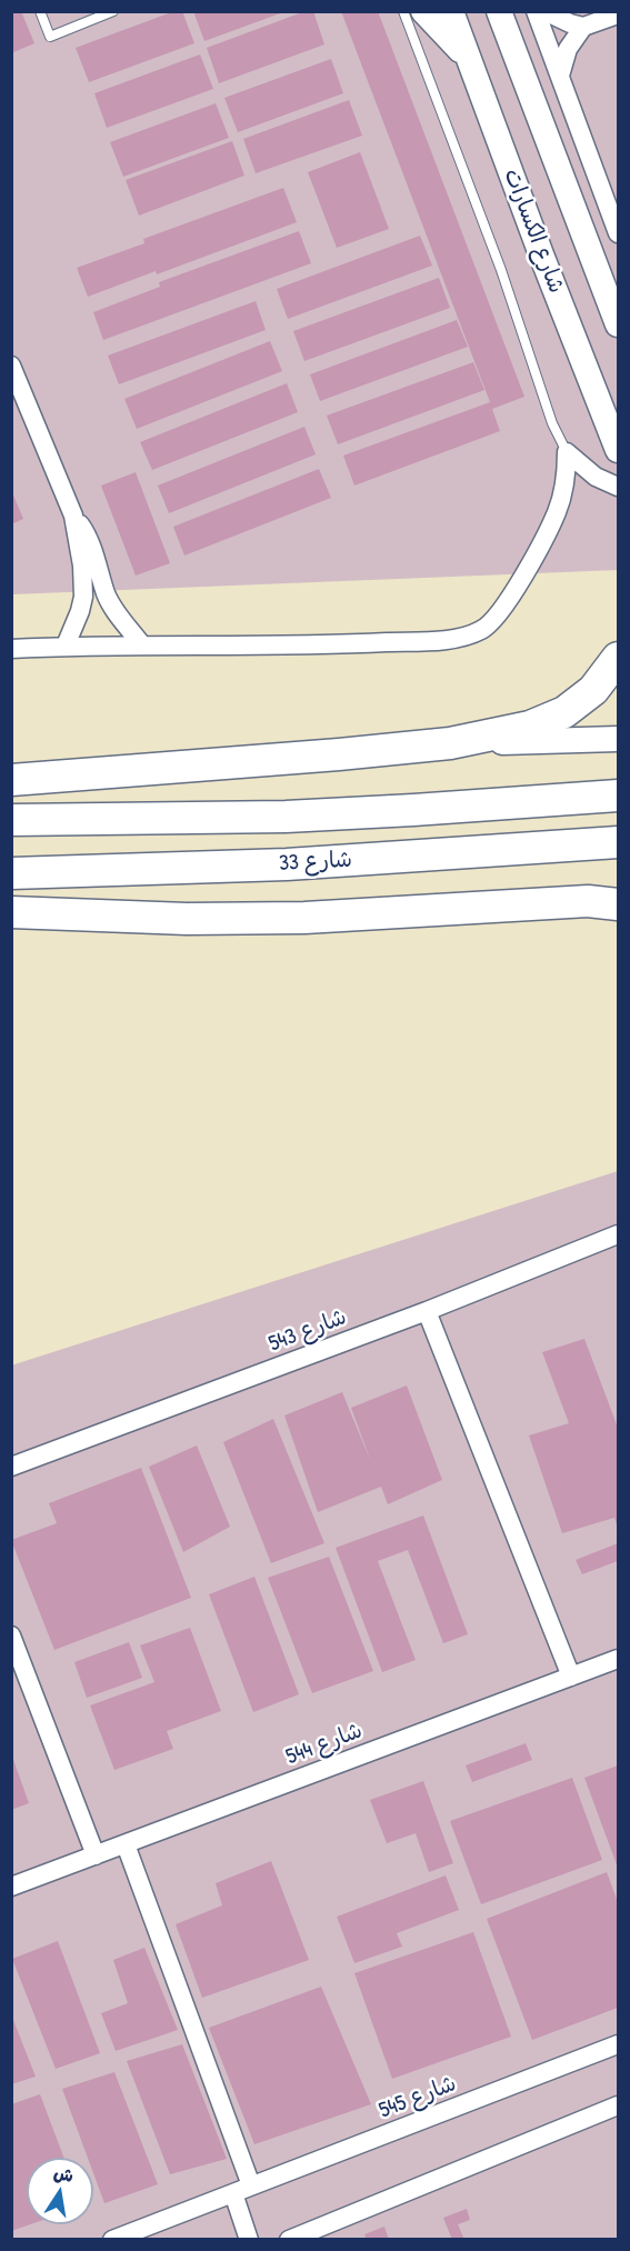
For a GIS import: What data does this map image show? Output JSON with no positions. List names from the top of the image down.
{
  "streets": {
    "highway": ["شارع 33"],
    "street": [
      "شارع الكسارات",
      "شارع 543",
      "شارع 544",
      "شارع 545"
    ]
  },
  "north": "top"
}
